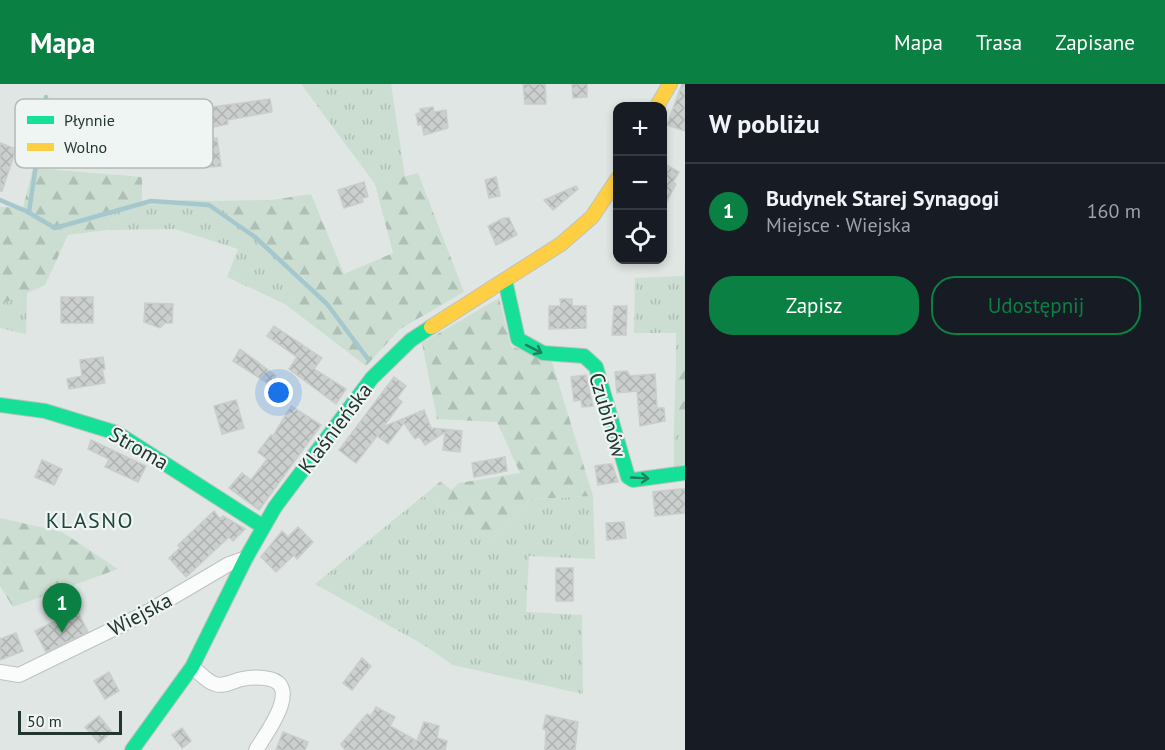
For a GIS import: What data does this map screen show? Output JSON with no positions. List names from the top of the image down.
{
  "streets": {
    "street": [
      "Czubinów",
      "Klaśnieńska",
      "Stroma",
      "Wiejska"
    ]
  },
  "crossings": [
    ["Czubinów", "Klaśnieńska"],
    ["Klaśnieńska", "Stroma"],
    ["Klaśnieńska", "Wiejska"]
  ],
  "one_way": ["Czubinów"],
  "districts": ["KLASNO"],
  "legend": ["Płynnie", "Wolno"],
  "scale_bar": "50 m",
  "page": {
    "header": "Mapa",
    "nav": ["Mapa", "Trasa", "Zapisane"],
    "heading": "W pobliżu",
    "map_buttons": ["+", "−"],
    "list": [
      {
        "mark": "1",
        "name": "Budynek Starej Synagogi",
        "note": "Miejsce · Wiejska",
        "value": "160 m"
      }
    ],
    "buttons": ["Zapisz", "Udostępnij"],
    "pins": "1",
    "scale": "50 m"
  }
}
